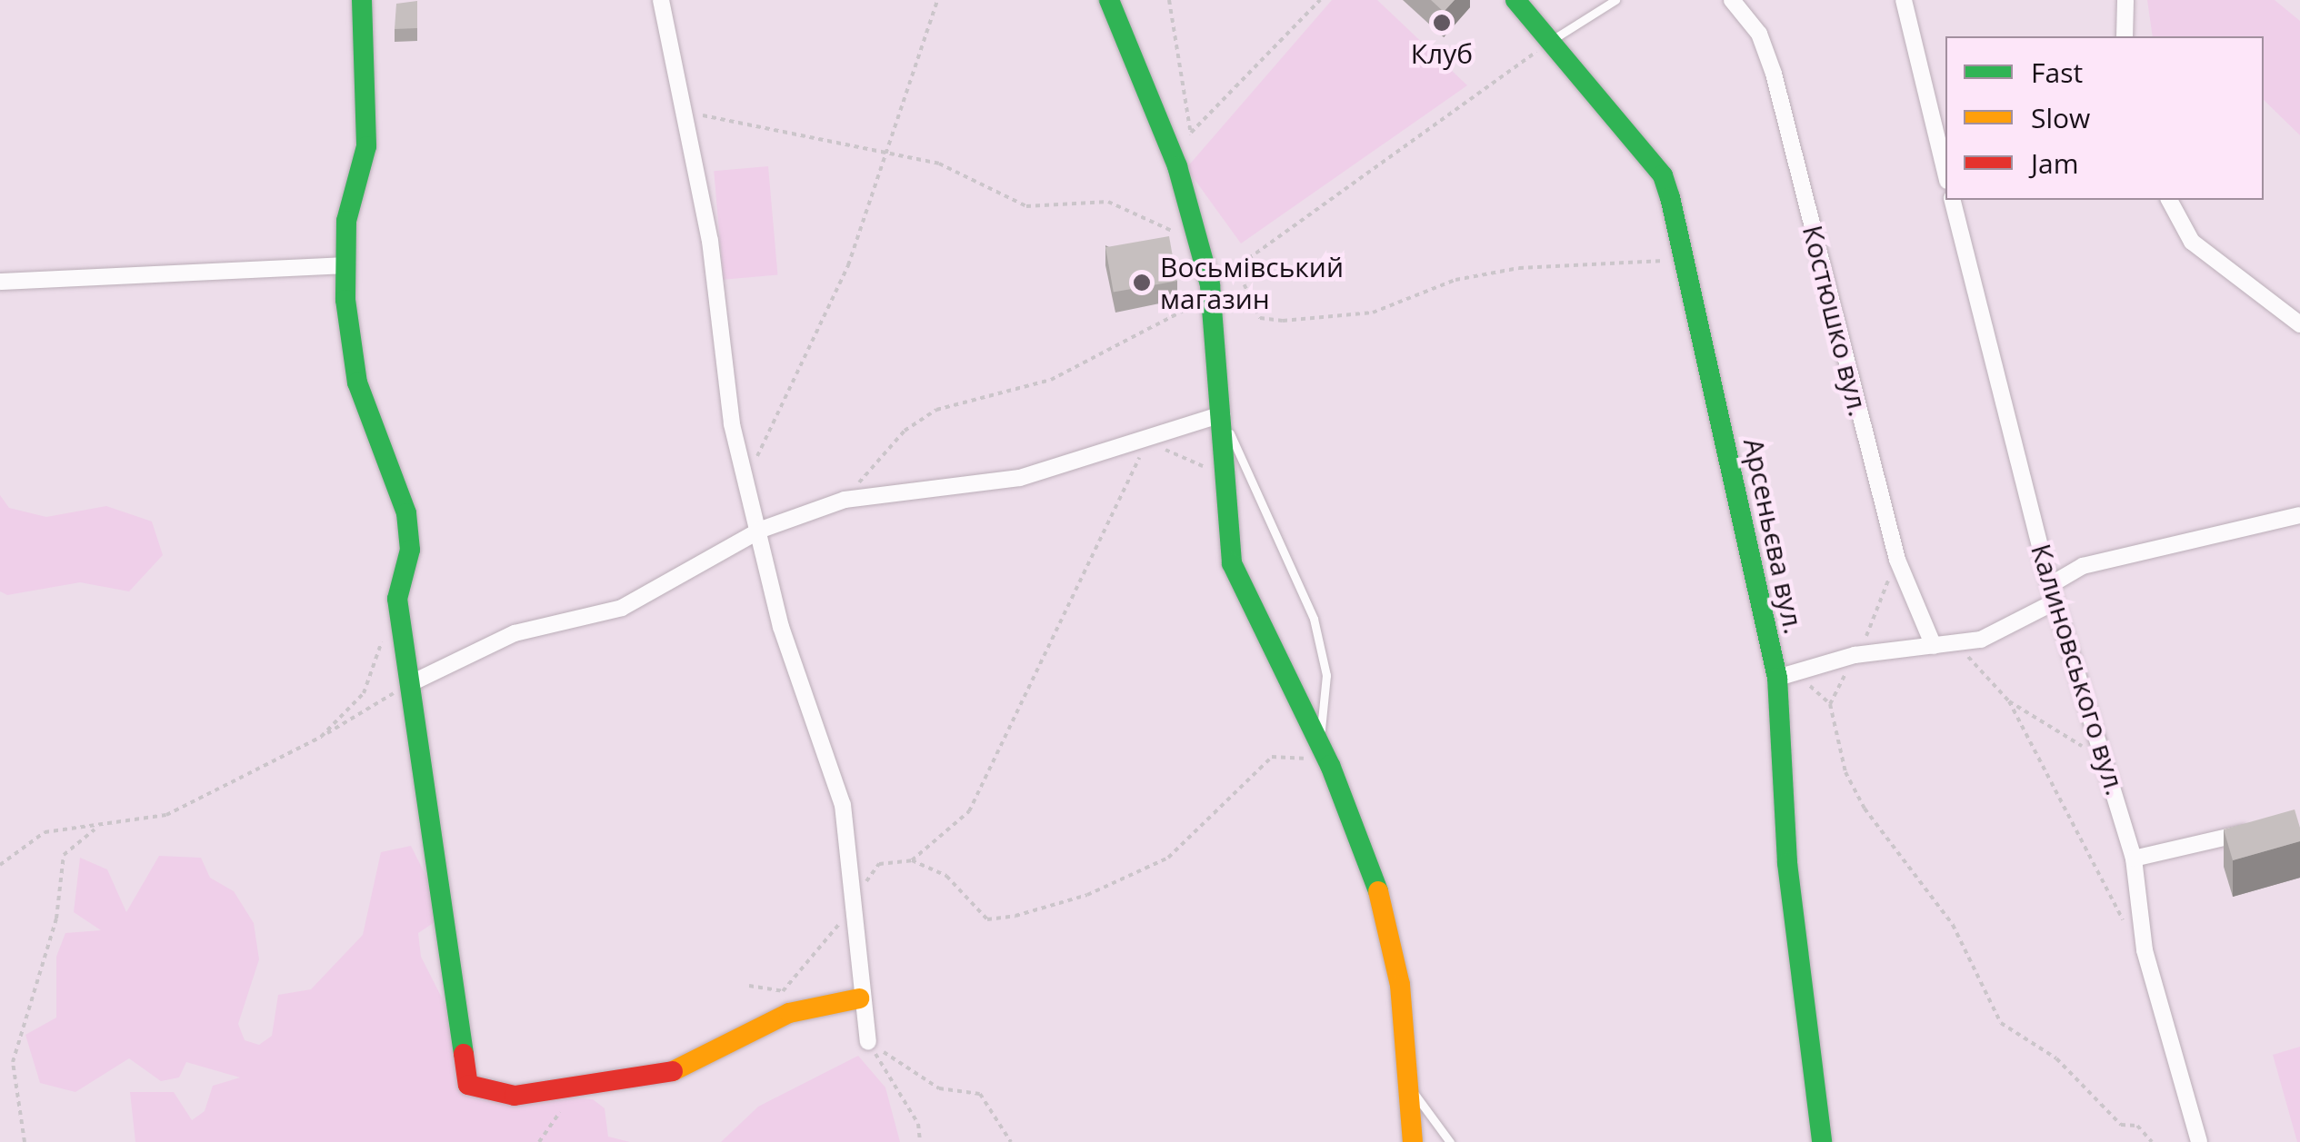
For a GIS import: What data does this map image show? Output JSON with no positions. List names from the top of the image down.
{
  "streets": {
    "street": ["Костюшко вул.", "Арсеньєва вул.", "Калиновського вул."]
  },
  "places": ["Клуб", "Восьмівський магазин"],
  "legend": ["Fast", "Slow", "Jam"]
}
